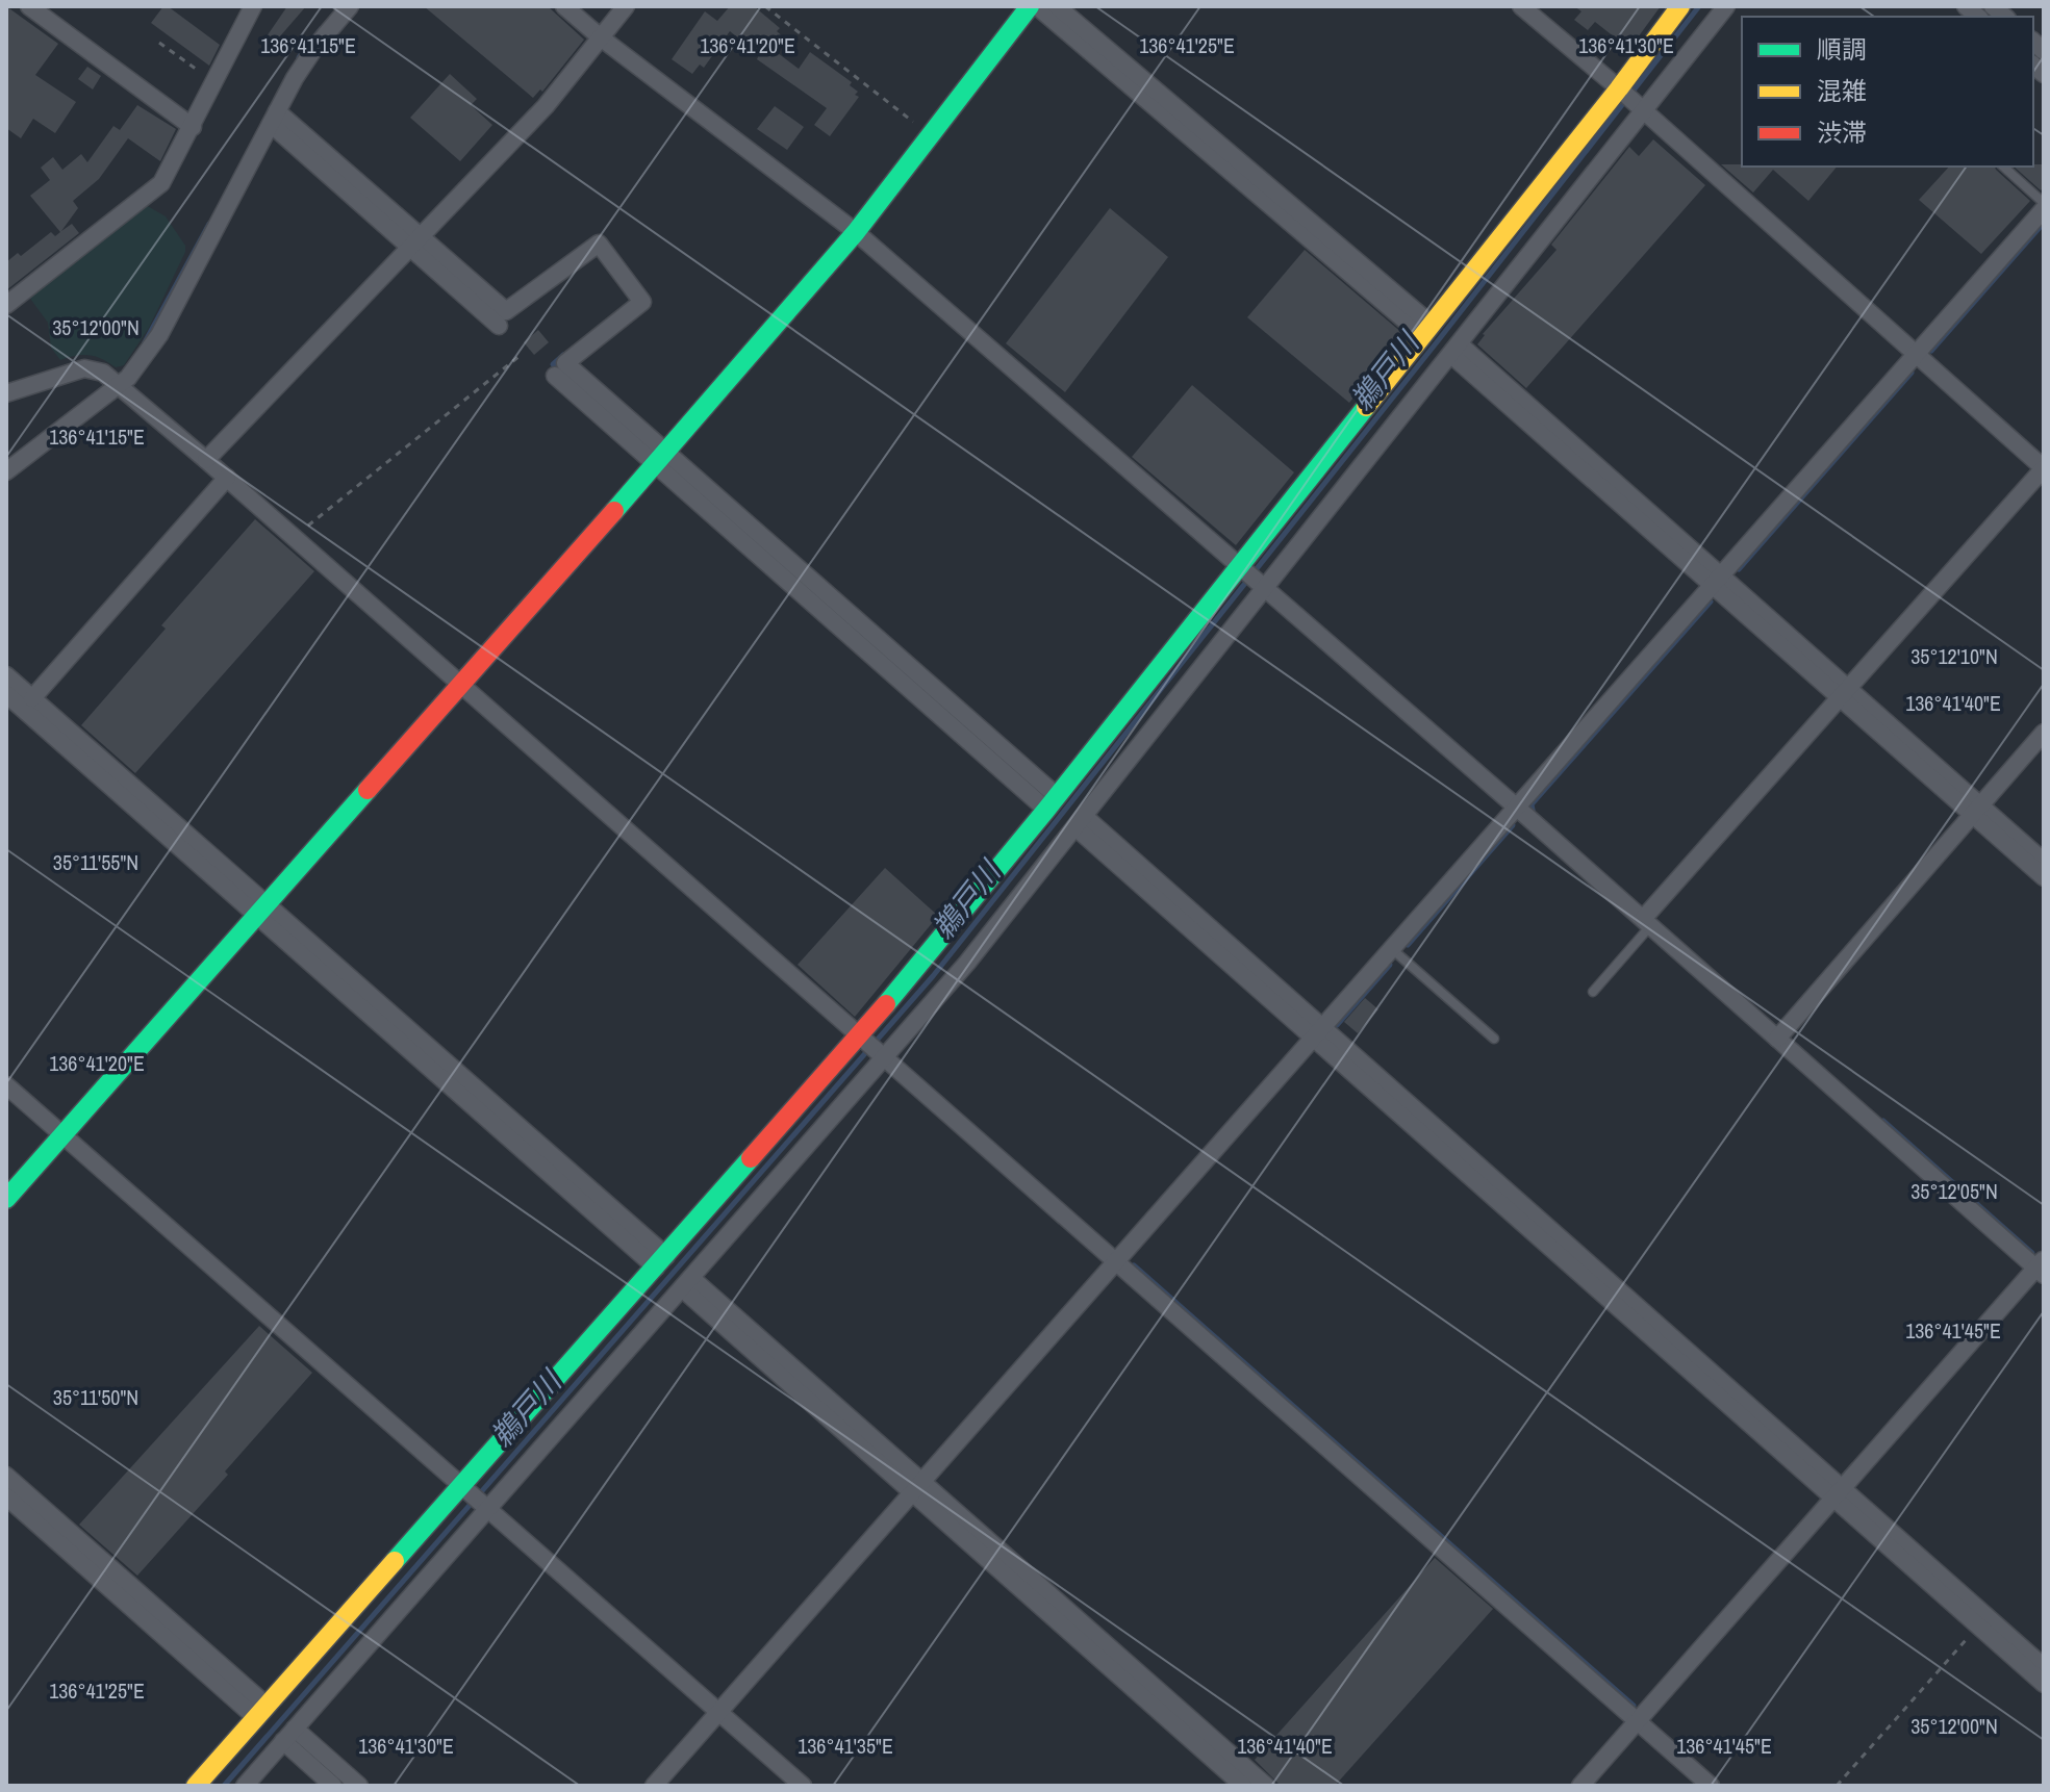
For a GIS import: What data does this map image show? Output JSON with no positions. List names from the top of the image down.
{
  "water": ["鵜戸川"],
  "legend": ["順調", "混雑", "渋滞"],
  "coordinates": [
    "136°41'15\"E",
    "136°41'20\"E",
    "136°41'25\"E",
    "136°41'30\"E",
    "35°12'00\"N",
    "35°12'10\"N",
    "136°41'40\"E",
    "35°11'55\"N",
    "35°12'05\"N",
    "136°41'45\"E",
    "35°11'50\"N",
    "136°41'35\"E"
  ]
}
